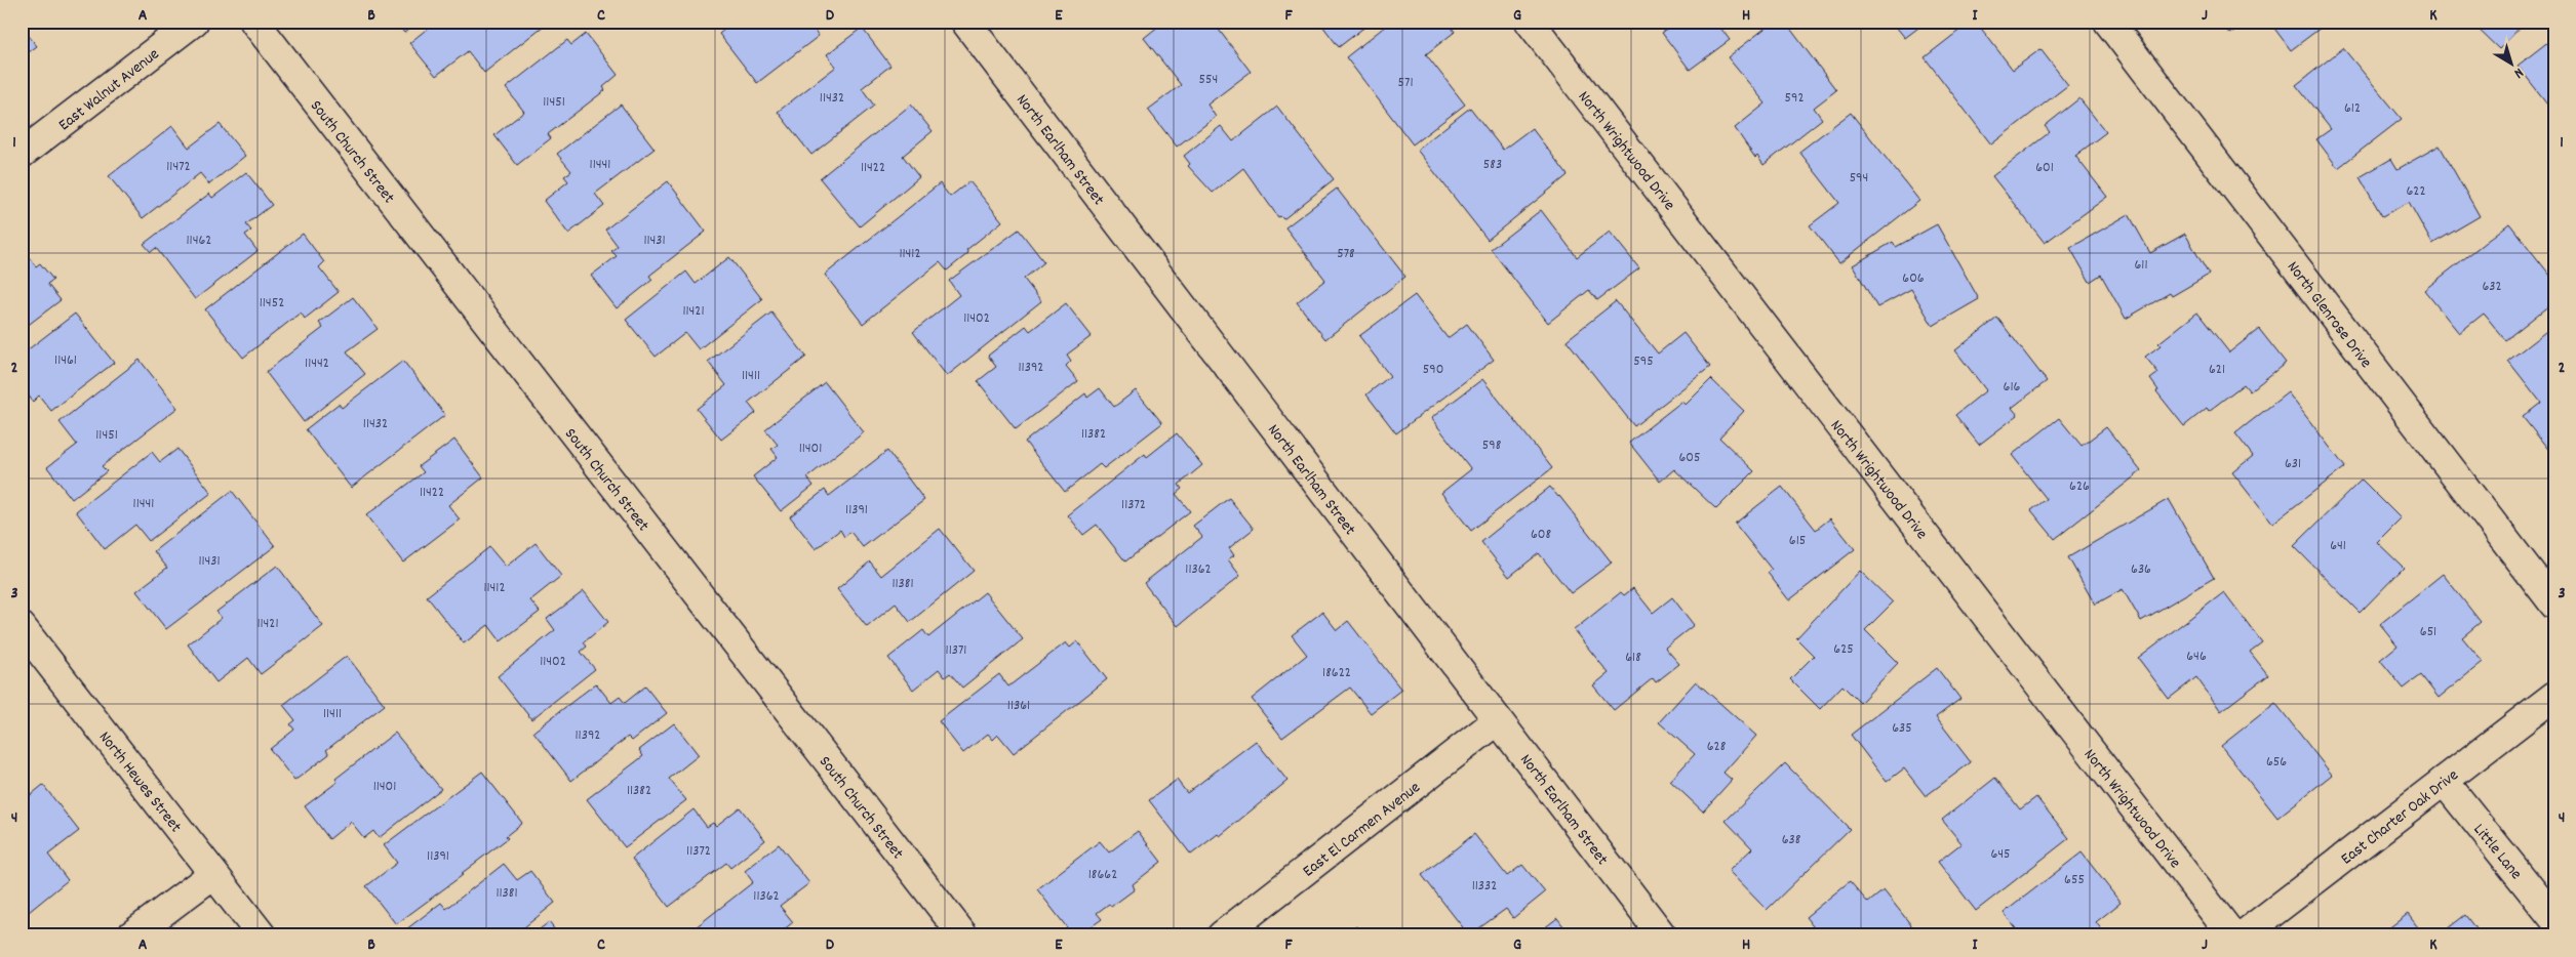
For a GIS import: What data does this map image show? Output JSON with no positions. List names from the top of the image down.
{
  "streets": {
    "street": [
      "East Walnut Avenue",
      "North Earlham Street",
      "North Wrightwood Drive",
      "South Church Street",
      "North Glenrose Drive",
      "North Hewes Street",
      "East Charter Oak Drive",
      "East El Carmen Avenue",
      "Little Lane"
    ]
  },
  "crossings": [
    ["North Earlham Street", "East El Carmen Avenue"],
    ["East Charter Oak Drive", "Little Lane"]
  ],
  "house_numbers": [
    "554",
    "571",
    "11432",
    "592",
    "11451",
    "612",
    "11441",
    "583",
    "11472",
    "11422",
    "601",
    "594",
    "622",
    "11462",
    "11431",
    "11412",
    "578",
    "611",
    "606",
    "632",
    "11452",
    "11421",
    "11402",
    "11461",
    "595",
    "11442",
    "11392",
    "590",
    "621",
    "11411",
    "616",
    "11432",
    "11382",
    "11451",
    "598",
    "11401",
    "605",
    "631",
    "626",
    "11422",
    "11441",
    "11372",
    "11391",
    "608",
    "615",
    "641",
    "11431",
    "11362",
    "636",
    "11381",
    "11412",
    "11421",
    "651",
    "625",
    "11371",
    "646",
    "618",
    "11402",
    "18622",
    "11361",
    "11411",
    "635",
    "11392",
    "628",
    "656",
    "11401",
    "11382",
    "638",
    "11372",
    "645",
    "11391",
    "18662",
    "655",
    "11332",
    "11381",
    "11362"
  ],
  "north": "bottom right",
  "grid": {
    "columns": [
      "A",
      "B",
      "C",
      "D",
      "E",
      "F",
      "G",
      "H",
      "I",
      "J",
      "K"
    ],
    "rows": [
      "1",
      "2",
      "3",
      "4"
    ]
  }
}
